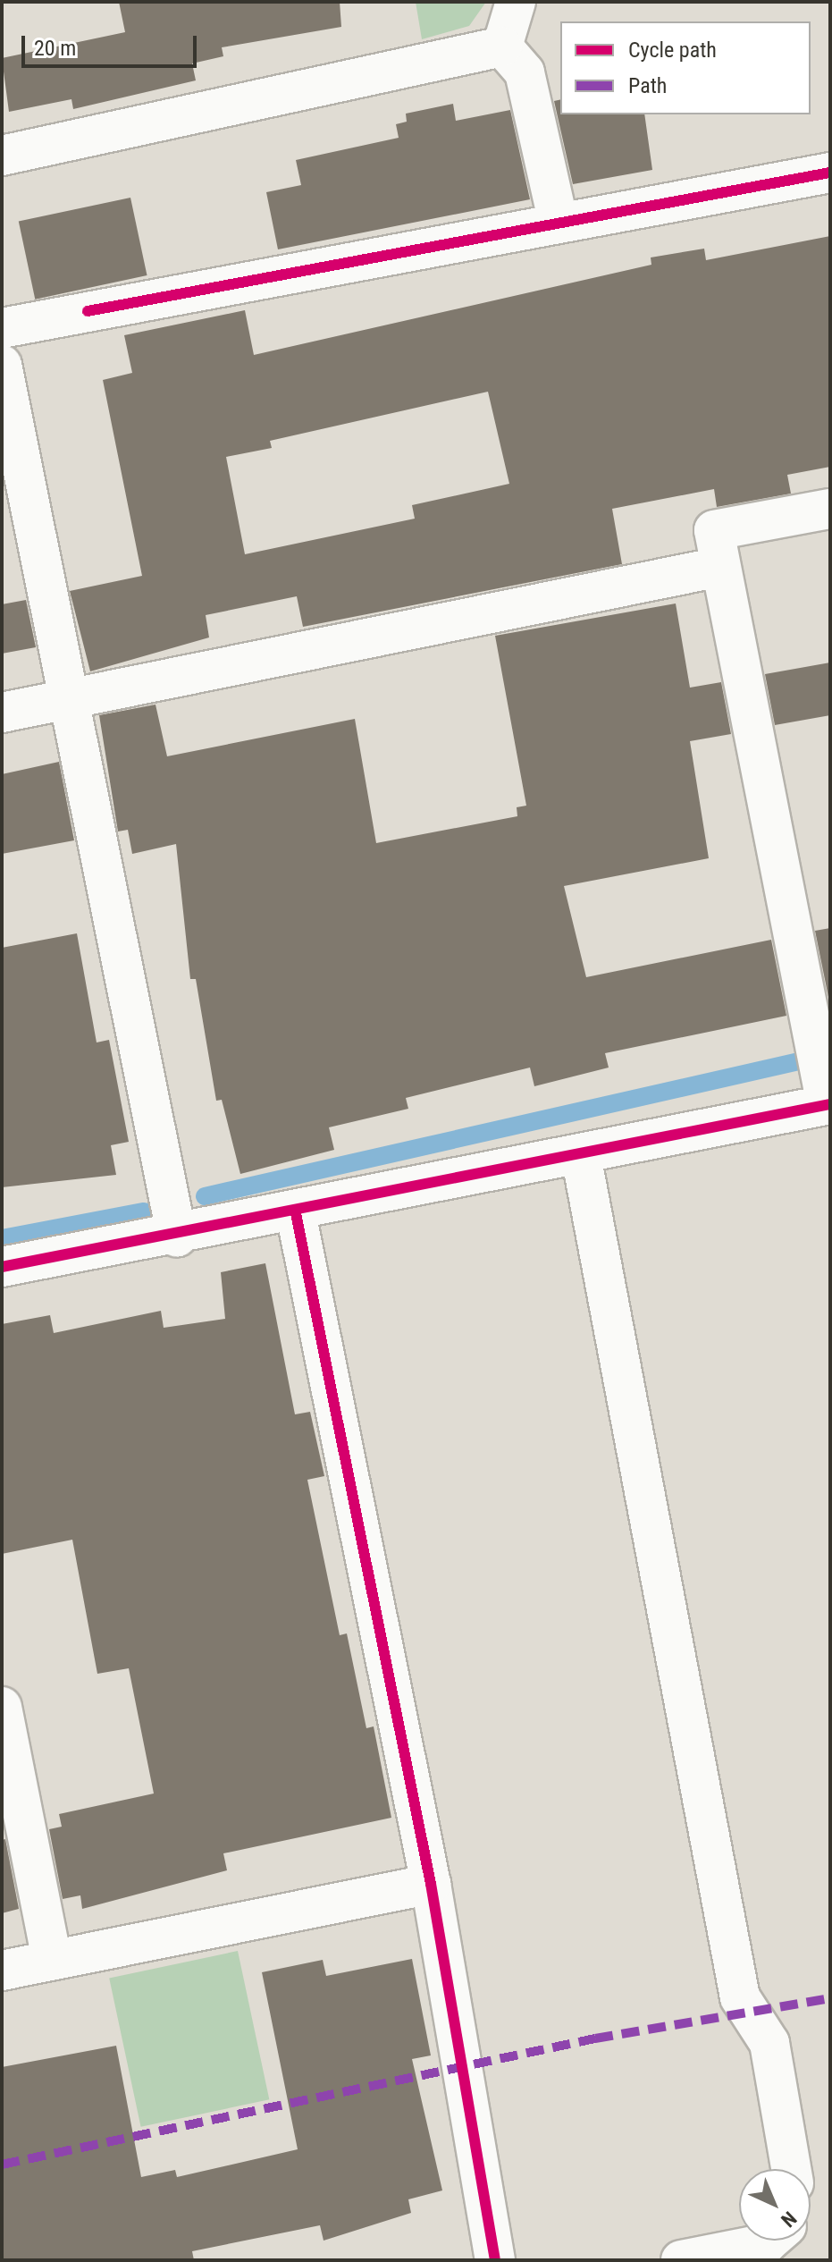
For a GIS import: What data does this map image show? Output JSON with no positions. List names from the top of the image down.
{
  "legend": ["Cycle path", "Path"],
  "scale_bar": "20 m",
  "north": "bottom right"
}
